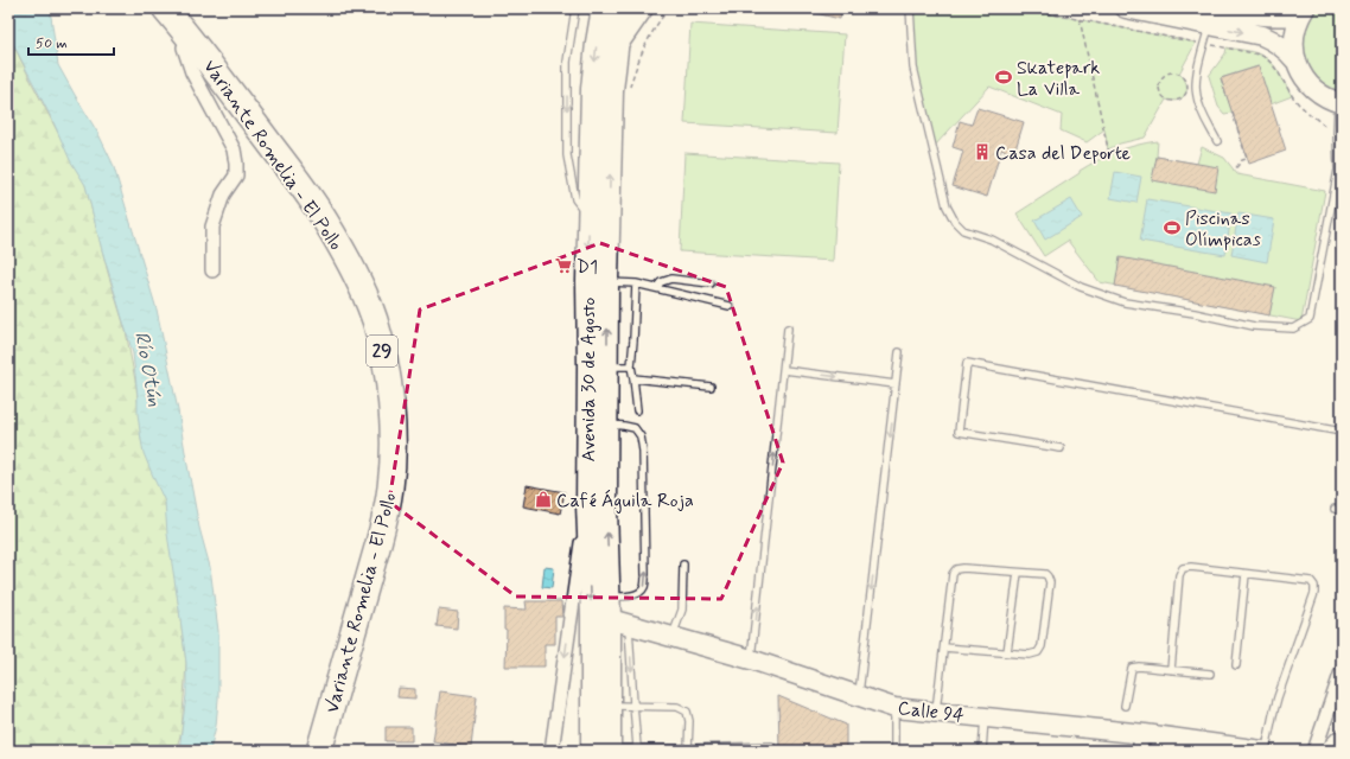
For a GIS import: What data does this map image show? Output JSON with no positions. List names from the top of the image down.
{
  "streets": {
    "highway": ["Variante Romelia - El Pollo", "29"],
    "main road": ["Avenida 30 de Agosto"],
    "street": ["Calle 94"]
  },
  "crossings": [
    ["Avenida 30 de Agosto", "Calle 94"]
  ],
  "water": ["Río Otún"],
  "places": {
    "sports": ["Skatepark La Villa", "Piscinas Olímpicas"],
    "building": ["Casa del Deporte"],
    "supermarket": ["D1"],
    "shop": ["Café Águila Roja"]
  },
  "scale_bar": "50 m"
}
